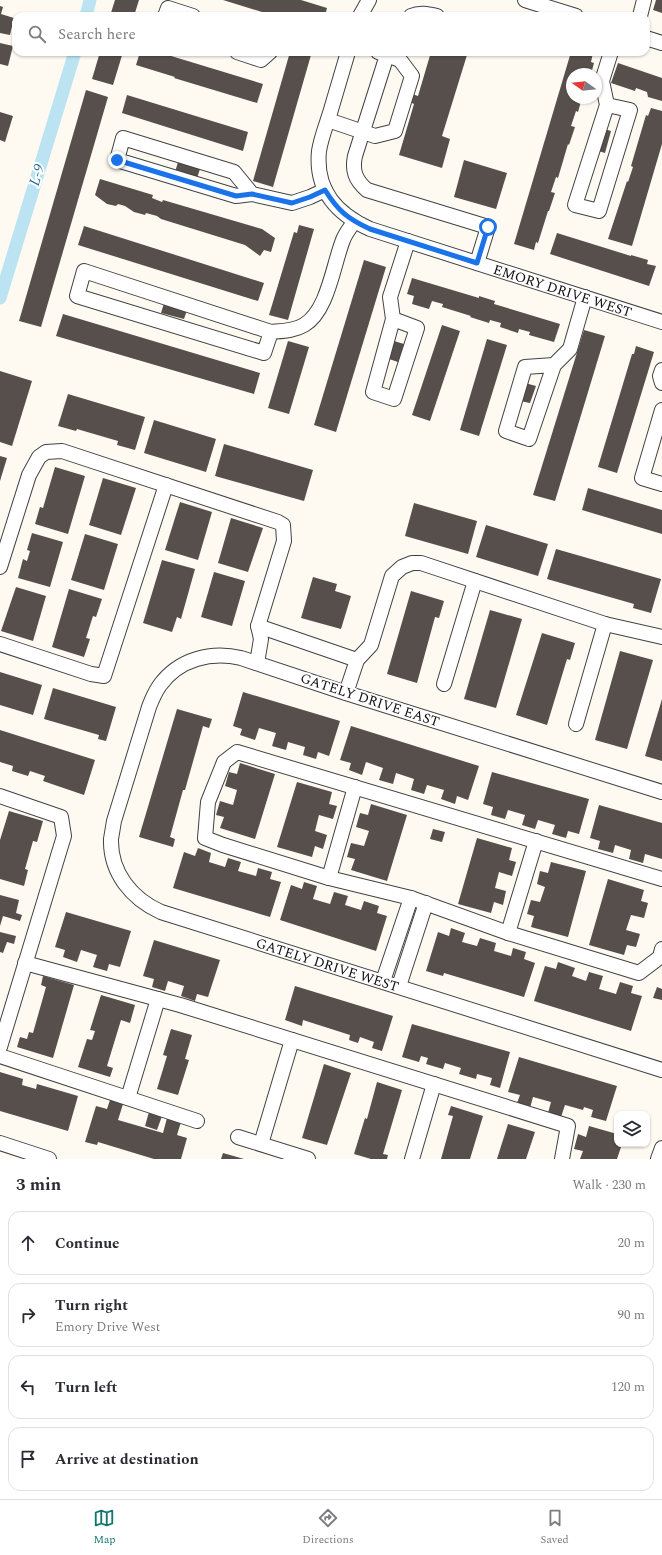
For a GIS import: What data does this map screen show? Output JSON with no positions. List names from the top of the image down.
{
  "streets": {
    "street": ["EMORY DRIVE WEST", "GATELY DRIVE EAST", "GATELY DRIVE WEST"]
  },
  "crossings": [
    ["GATELY DRIVE EAST", "GATELY DRIVE WEST"]
  ],
  "water": ["L-9"],
  "north": "left",
  "page": {
    "search": "Search here",
    "heading": ["3 min", "Walk · 230 m"],
    "list": [
      ["Continue", "20 m"],
      ["Turn right", "Emory Drive West", "90 m"],
      ["Turn left", "120 m"],
      "Arrive at destination"
    ],
    "nav": ["Map", "Directions", "Saved"]
  }
}
